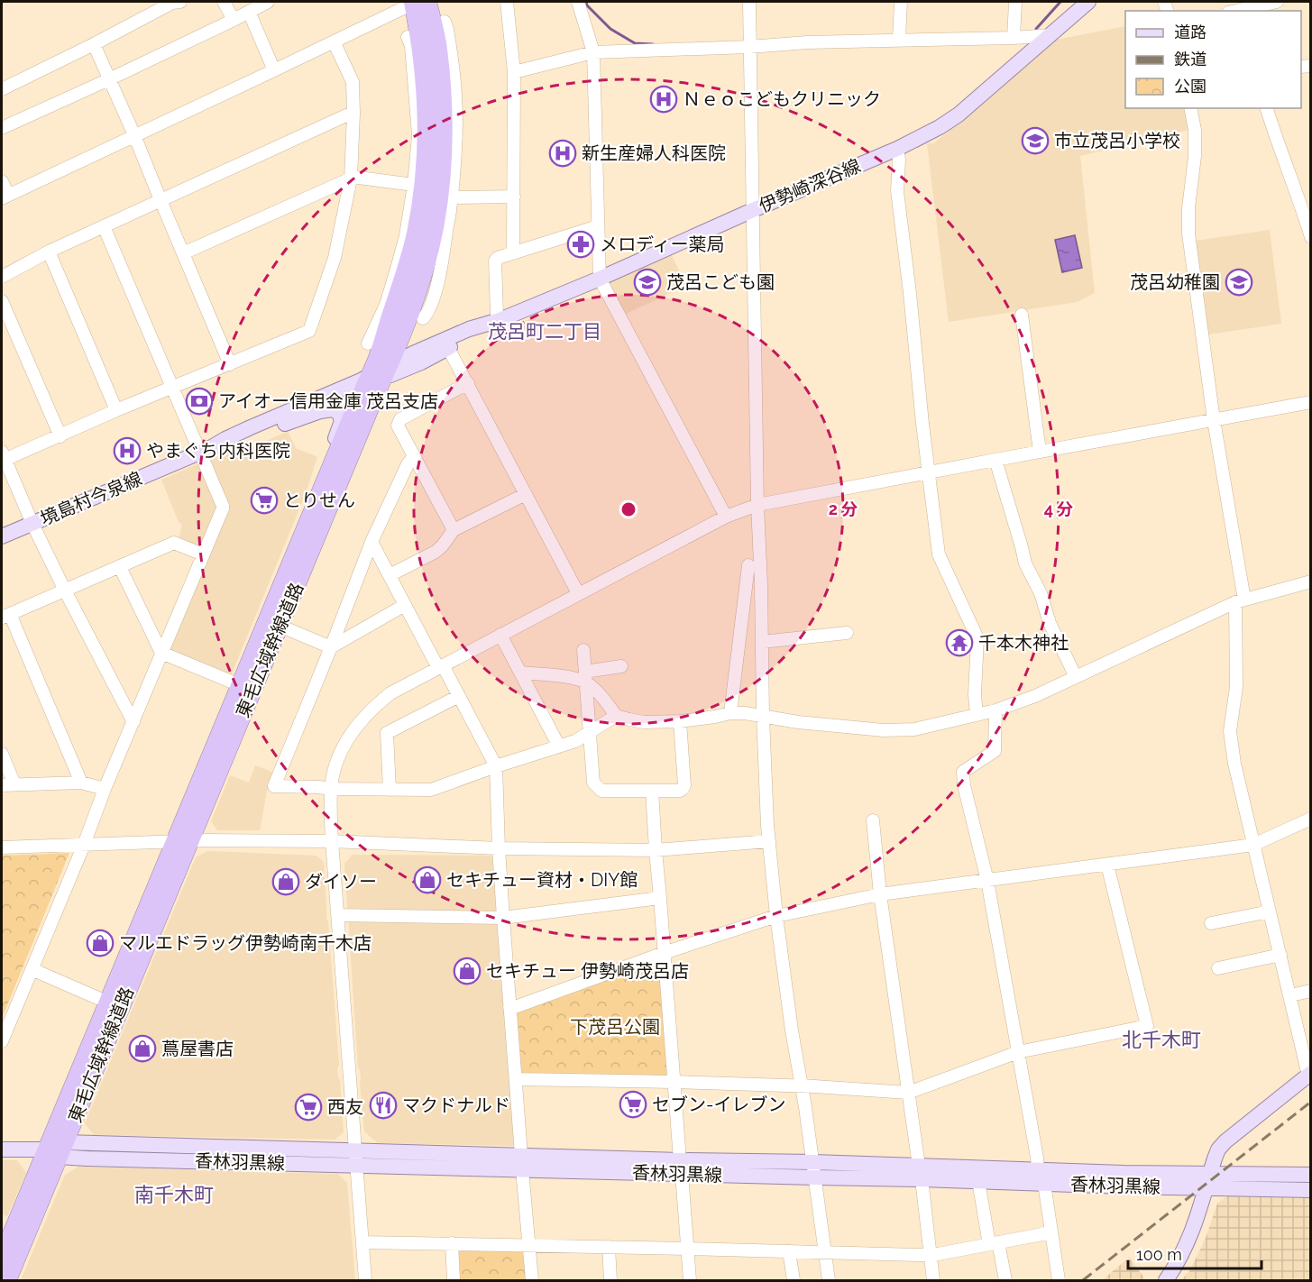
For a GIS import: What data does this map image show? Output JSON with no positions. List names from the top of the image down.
{
  "streets": {
    "highway": ["東毛広域幹線道路"],
    "main road": ["伊勢崎深谷線", "境島村今泉線", "香林羽黒線"]
  },
  "crossings": [
    ["伊勢崎深谷線", "境島村今泉線"],
    ["伊勢崎深谷線", "東毛広域幹線道路"],
    ["境島村今泉線", "東毛広域幹線道路"],
    ["東毛広域幹線道路", "香林羽黒線"]
  ],
  "districts": ["茂呂町二丁目", "北千木町", "南千木町"],
  "parks": ["下茂呂公園"],
  "places": {
    "hospital": ["Ｎｅｏこどもクリニック", "新生産婦人科医院", "やまぐち内科医院"],
    "school or university": ["市立茂呂小学校", "茂呂こども園", "茂呂幼稚園"],
    "pharmacy": ["メロディー薬局"],
    "bank": ["アイオー信用金庫 茂呂支店"],
    "supermarket": ["とりせん", "セブン-イレブン", "西友"],
    "temple": ["千本木神社"],
    "shop": [
      "セキチュー資材・DIY館",
      "ダイソー",
      "マルエドラッグ伊勢崎南千木店",
      "セキチュー 伊勢崎茂呂店",
      "蔦屋書店"
    ],
    "restaurant": ["マクドナルド"]
  },
  "legend": ["道路", "鉄道", "公園"],
  "scale_bar": "100 m",
  "rings": ["2 分", "4 分"]
}
